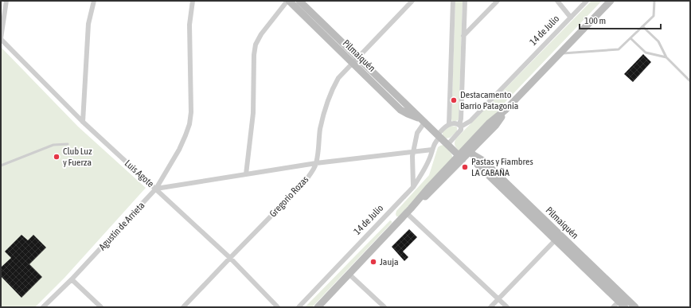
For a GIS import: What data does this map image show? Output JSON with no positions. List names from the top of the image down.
{
  "streets": {
    "main road": ["Pilmaiquén"],
    "street": [
      "14 de Julio",
      "Luis Agote",
      "Gregorio Rozas",
      "Agustín de Arrieta"
    ]
  },
  "crossings": [
    ["14 de Julio", "Pilmaiquén"],
    ["Pilmaiquén", "Gregorio Rozas"],
    ["Luis Agote", "Gregorio Rozas"],
    ["Luis Agote", "Agustín de Arrieta"]
  ],
  "places": [
    "Destacamento Barrio Patagonia",
    "Club Luz y Fuerza",
    "Pastas y Fiambres LA CABAÑA",
    "Jauja"
  ],
  "scale_bar": "100 m"
}
